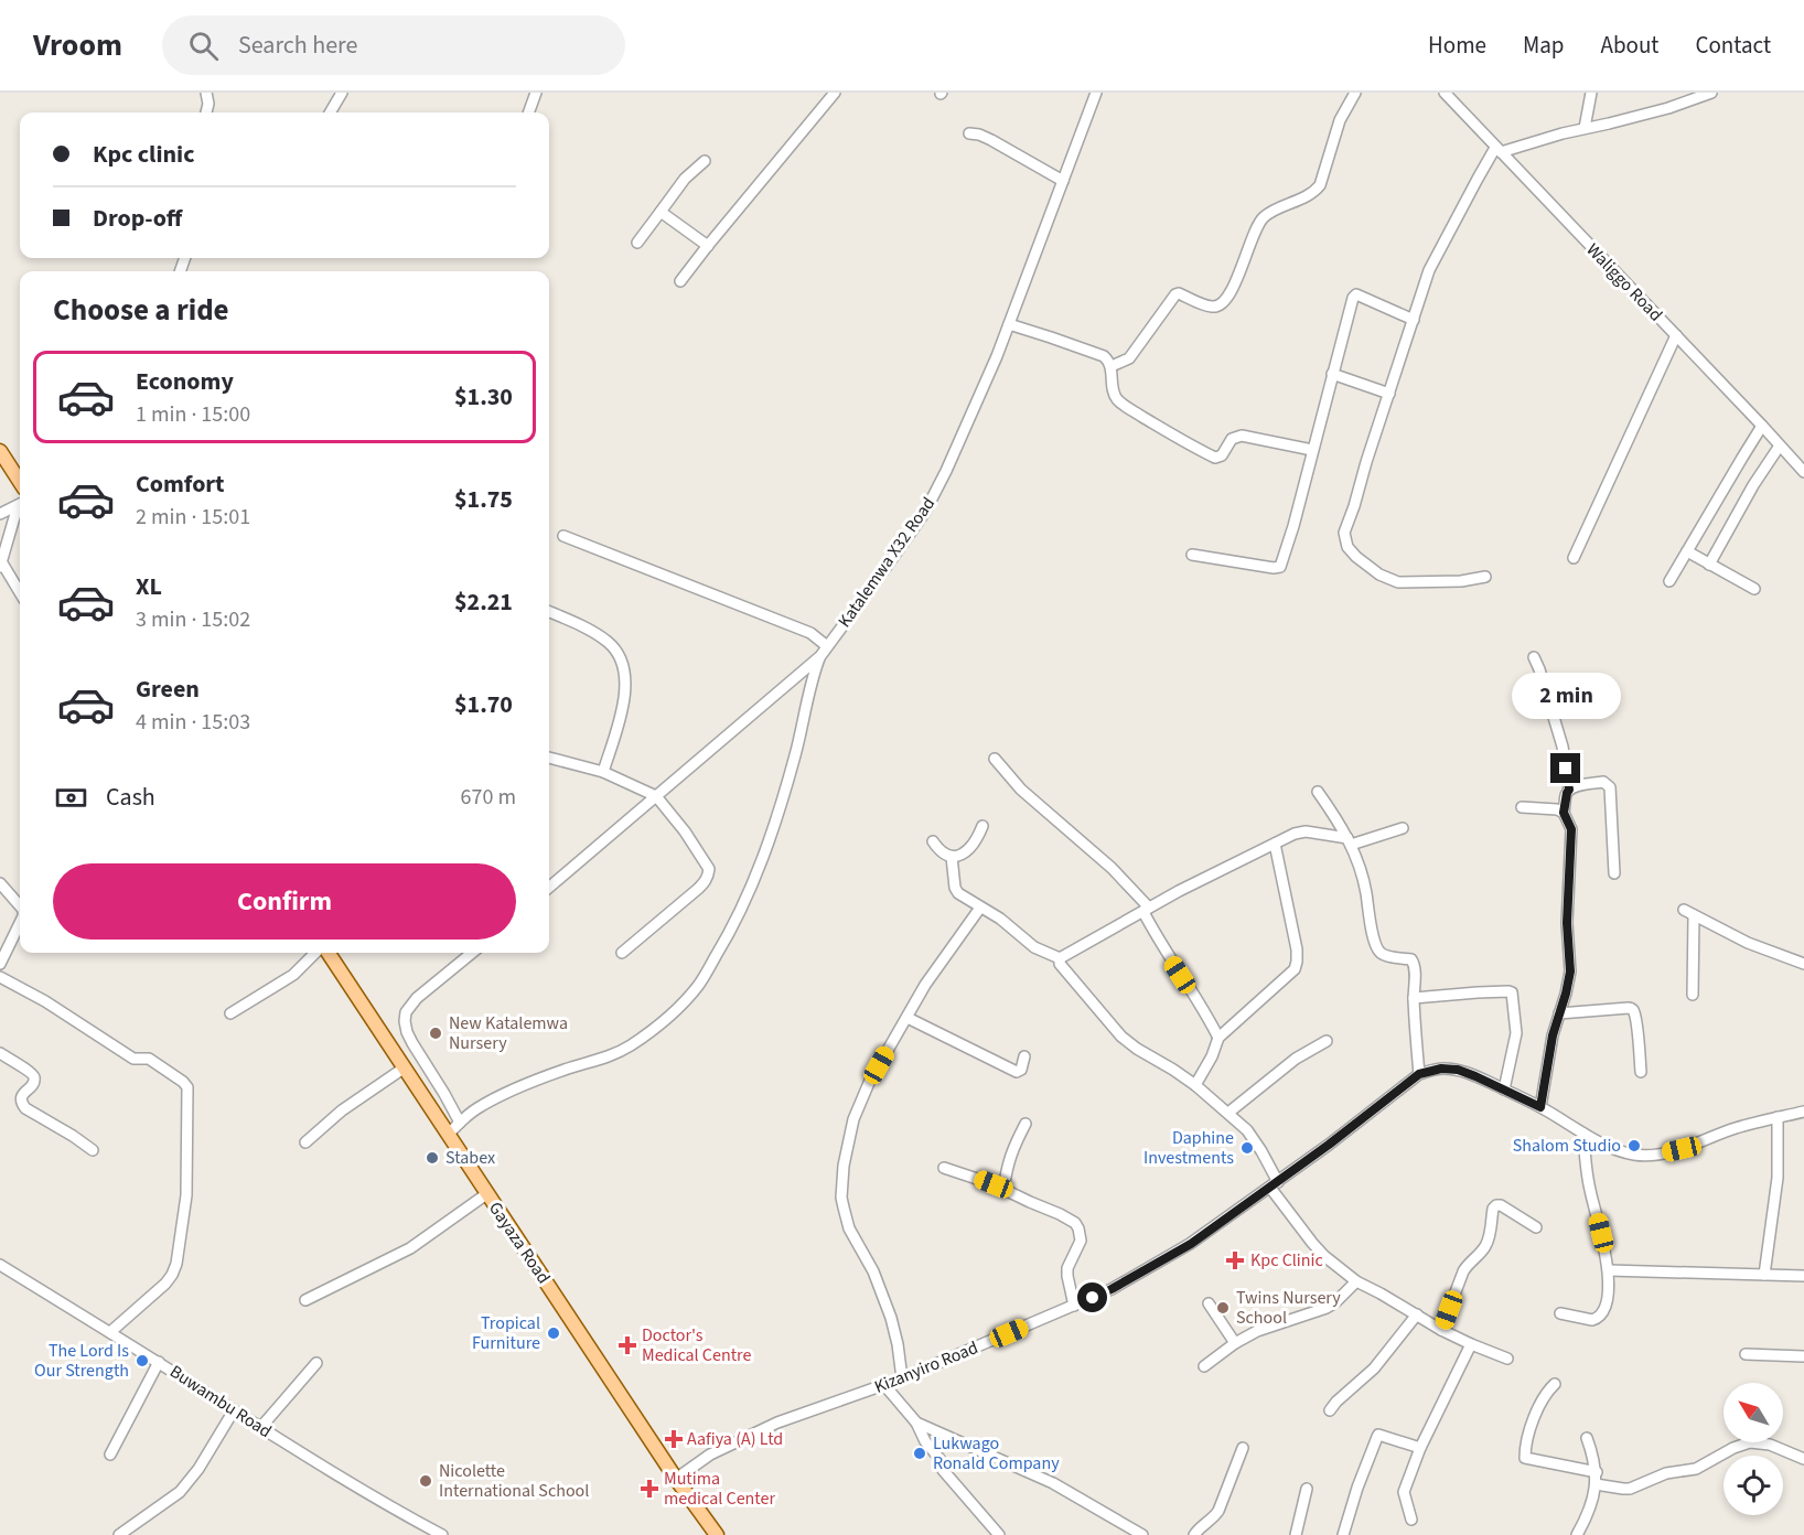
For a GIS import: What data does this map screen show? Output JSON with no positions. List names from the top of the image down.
{
  "streets": {
    "main road": ["Gayaza Road"],
    "street": [
      "Waliggo Road",
      "Katalemwa X32 Road",
      "Kizanyiro Road",
      "Buwambu Road"
    ]
  },
  "crossings": [
    ["Gayaza Road", "Kizanyiro Road"]
  ],
  "places": {
    "other": [
      "New Katalemwa Nursery",
      "Shalom Studio",
      "Daphine Investments",
      "Stabex",
      "Twins Nursery School",
      "Tropical Furniture",
      "The Lord Is Our Strength",
      "Lukwago Ronald Company",
      "Nicolette International School"
    ],
    "health": [
      "Kpc Clinic",
      "Doctor's Medical Centre",
      "Aafiya (A) Ltd",
      "Mutima medical Center"
    ]
  },
  "north": "top left",
  "page": {
    "header": "Vroom",
    "search": "Search here",
    "nav": [
      "Home",
      "Map",
      "About",
      "Contact"
    ],
    "banner": ["Kpc clinic", "Drop-off"],
    "heading": "Choose a ride",
    "list": [
      {
        "name": "Economy",
        "note": "1 min · 15:00",
        "value": "$1.30"
      },
      {
        "name": "Comfort",
        "note": "2 min · 15:01",
        "value": "$1.75"
      },
      {
        "name": "XL",
        "note": "3 min · 15:02",
        "value": "$2.21"
      },
      {
        "name": "Green",
        "note": "4 min · 15:03",
        "value": "$1.70"
      }
    ],
    "bubble": "2 min",
    "pay": ["Cash", "670 m"],
    "buttons": "Confirm"
  }
}
